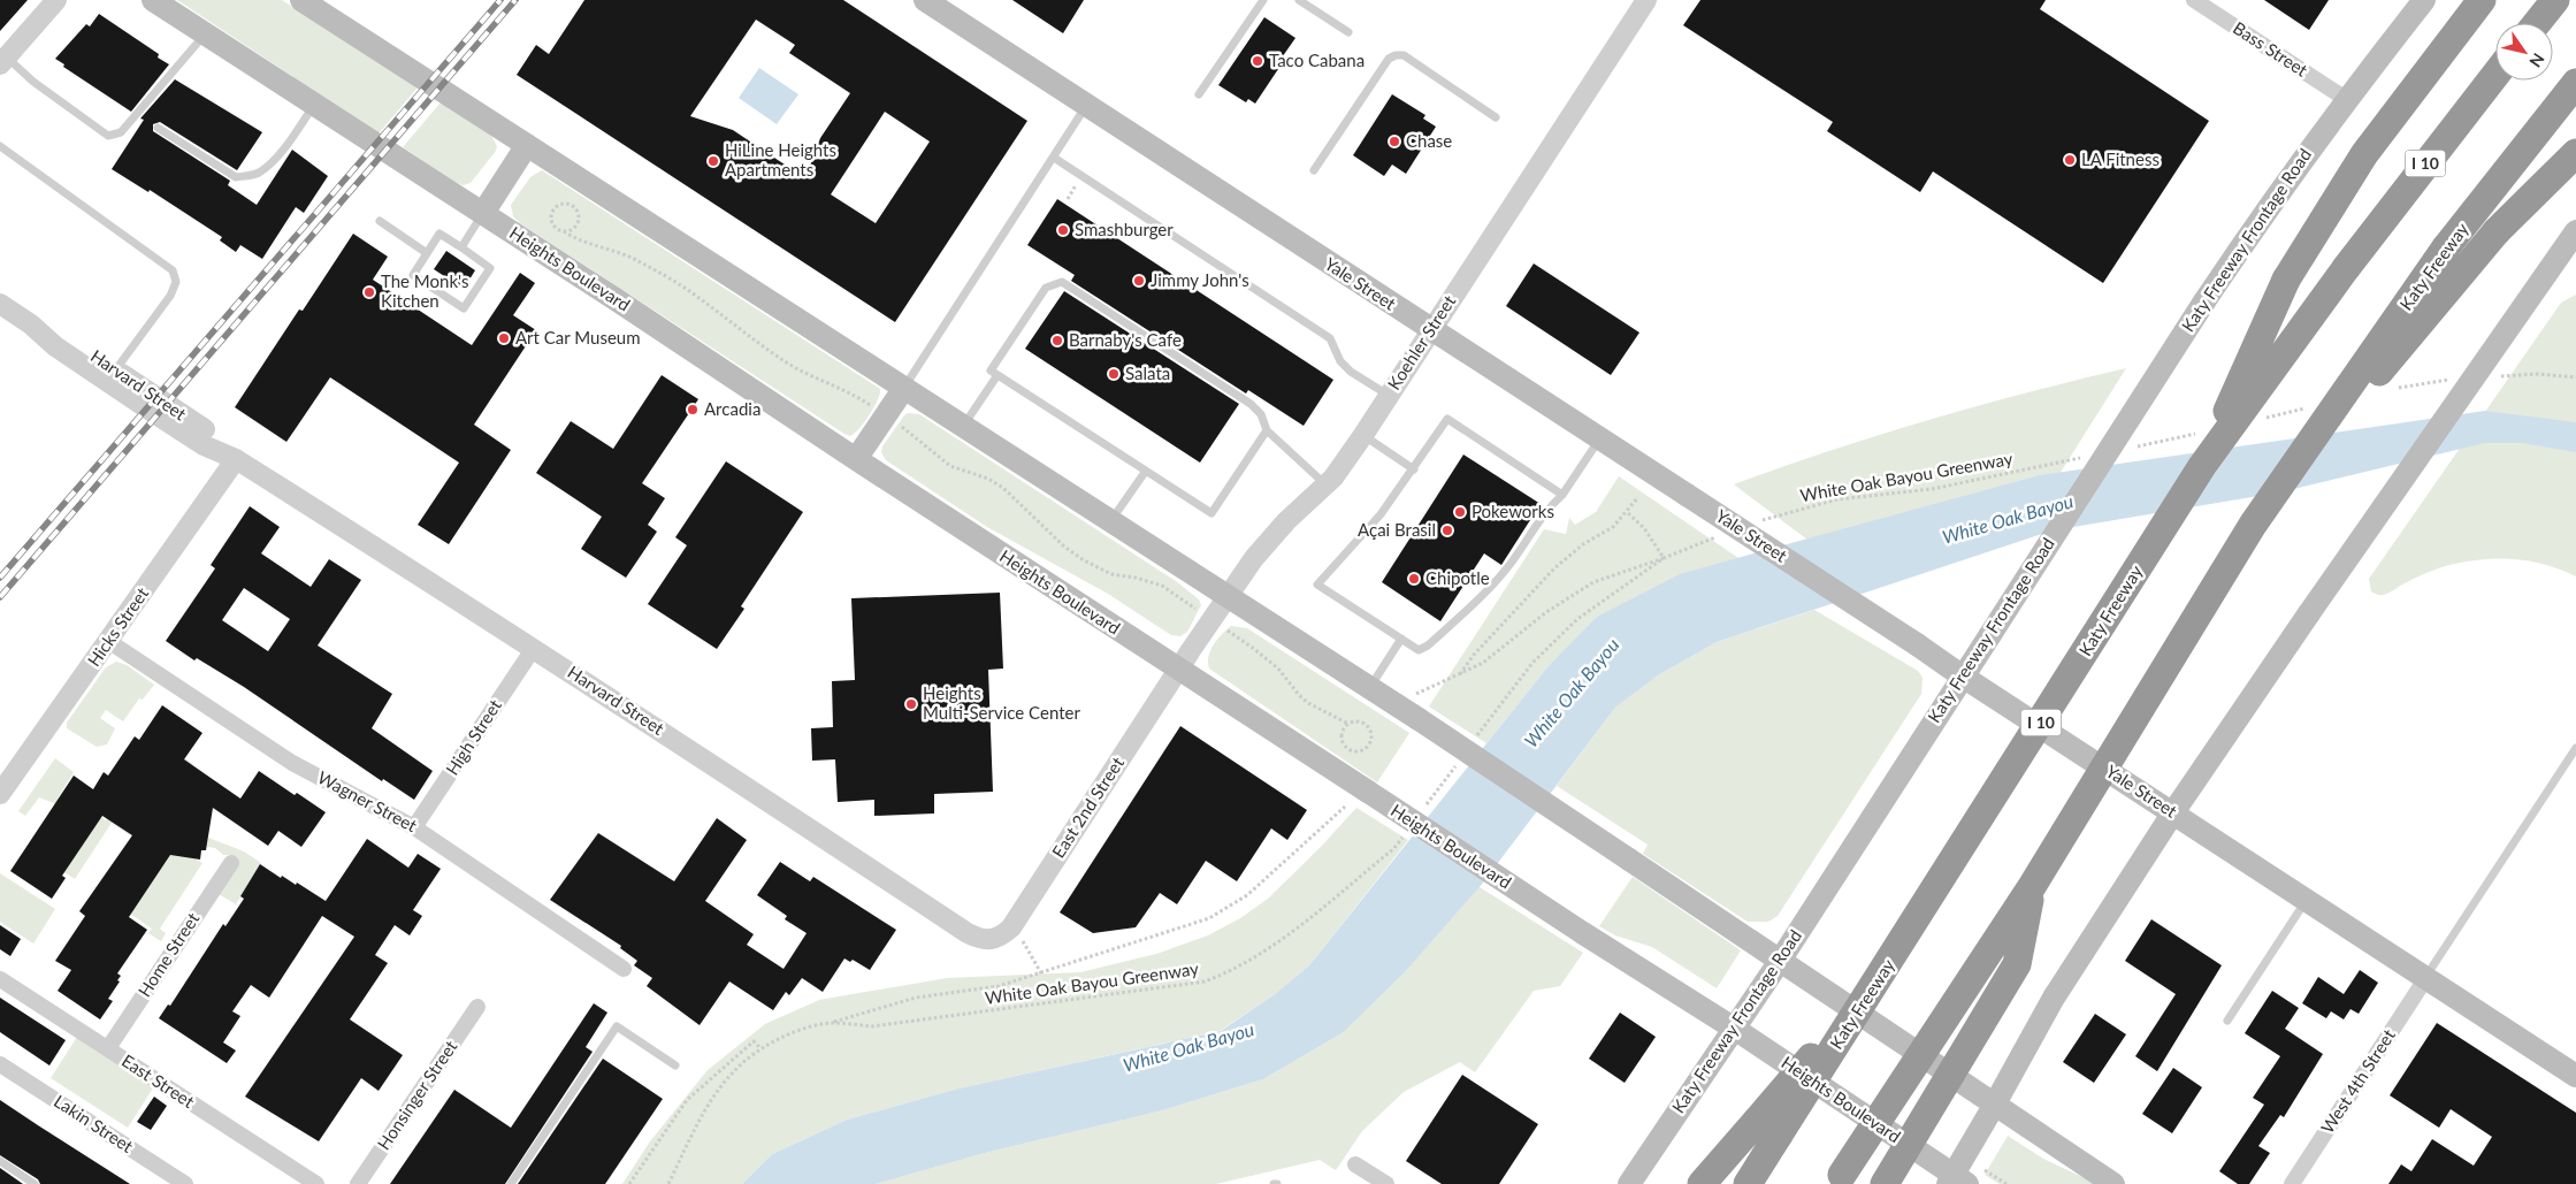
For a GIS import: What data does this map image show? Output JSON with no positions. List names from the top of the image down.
{
  "streets": {
    "highway": ["I 10", "Katy Freeway"],
    "main road": ["Katy Freeway Frontage Road", "Heights Boulevard", "Yale Street"],
    "street": [
      "Bass Street",
      "Koehler Street",
      "Harvard Street",
      "Hicks Street",
      "High Street",
      "Wagner Street",
      "East 2nd Street",
      "Home Street",
      "East Street",
      "West 4th Street",
      "Honsinger Street",
      "Lakin Street"
    ],
    "path": ["White Oak Bayou Greenway"]
  },
  "crossings": [
    ["Bass Street", "Katy Freeway Frontage Road"],
    ["Katy Freeway Frontage Road", "Heights Boulevard"],
    ["Katy Freeway Frontage Road", "Yale Street"],
    ["Heights Boulevard", "Koehler Street"],
    ["Heights Boulevard", "East 2nd Street"],
    ["Yale Street", "Koehler Street"],
    ["Yale Street", "West 4th Street"],
    ["Koehler Street", "East 2nd Street"],
    ["Harvard Street", "Hicks Street"],
    ["Harvard Street", "High Street"],
    ["Harvard Street", "East 2nd Street"],
    ["Hicks Street", "Wagner Street"],
    ["High Street", "Wagner Street"],
    ["Home Street", "East Street"]
  ],
  "water": ["White Oak Bayou"],
  "places": [
    "Taco Cabana",
    "Chase",
    "LA Fitness",
    "HiLine Heights Apartments",
    "Smashburger",
    "Jimmy John's",
    "The Monk's Kitchen",
    "Art Car Museum",
    "Barnaby's Cafe",
    "Salata",
    "Arcadia",
    "Pokeworks",
    "Açai Brasil",
    "Chipotle",
    "Heights Multi-Service Center"
  ],
  "north": "bottom right"
}
